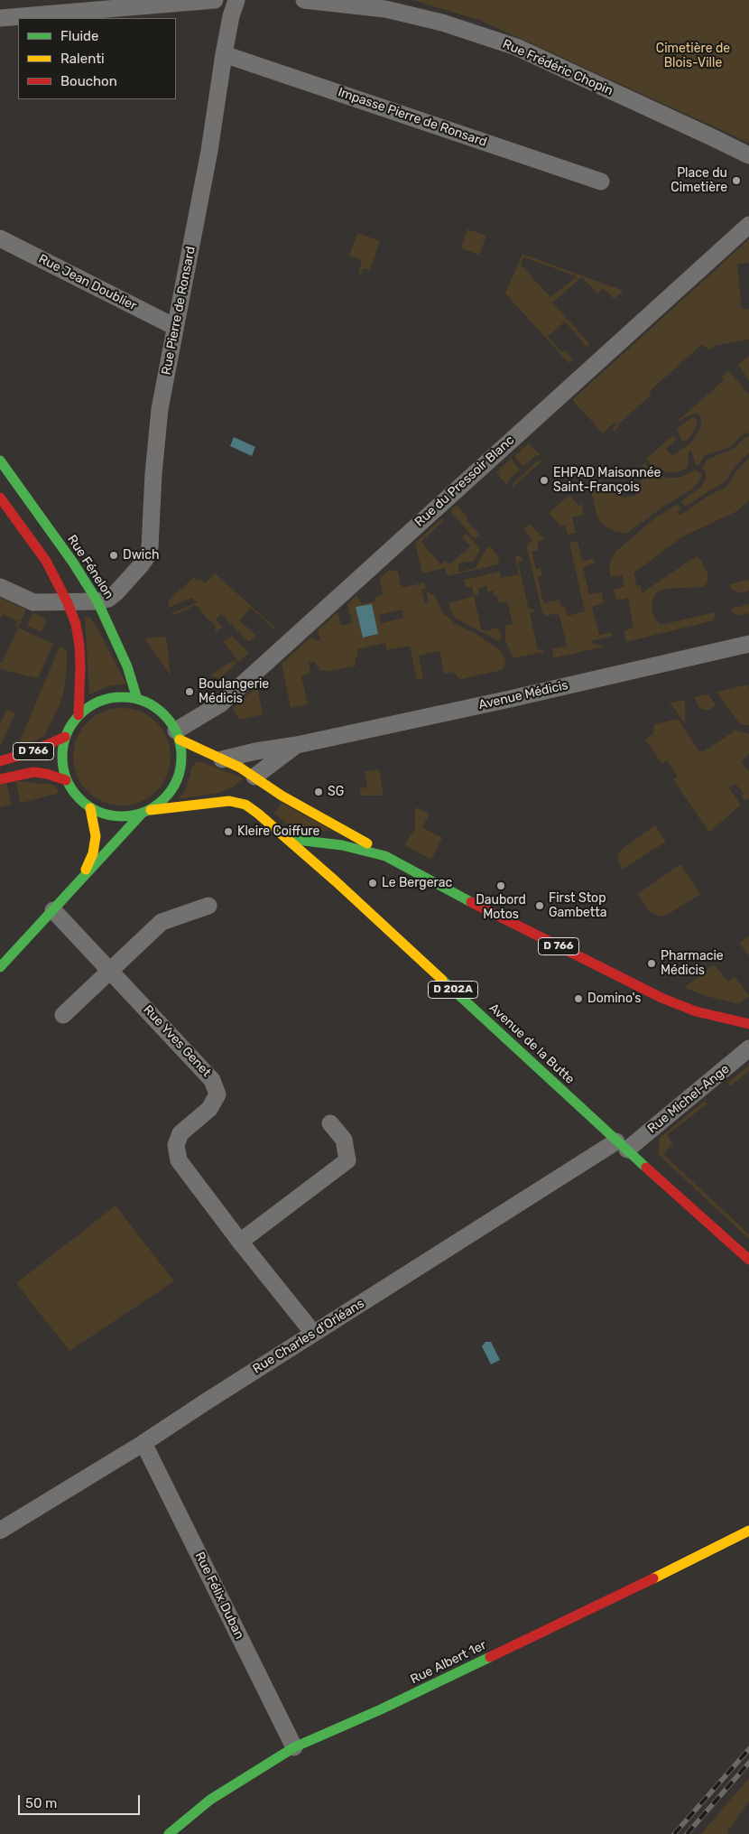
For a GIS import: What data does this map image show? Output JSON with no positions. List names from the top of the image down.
{
  "streets": {
    "main road": [
      "Rue Fénelon",
      "D 766",
      "D 202A",
      "Avenue de la Butte",
      "Rue Albert 1er"
    ],
    "street": [
      "Rue Frédéric Chopin",
      "Impasse Pierre de Ronsard",
      "Rue Jean Doublier",
      "Rue Pierre de Ronsard",
      "Rue du Pressoir Blanc",
      "Avenue Médicis",
      "Rue Yves Genet",
      "Rue Michel-Ange",
      "Rue Charles d'Orléans",
      "Rue Félix Duban"
    ]
  },
  "crossings": [
    ["Impasse Pierre de Ronsard", "Rue Pierre de Ronsard"],
    ["Rue Jean Doublier", "Rue Pierre de Ronsard"],
    ["Rue Pierre de Ronsard", "Rue Fénelon"],
    ["Rue du Pressoir Blanc", "Rue Fénelon"],
    ["Rue du Pressoir Blanc", "D 766"],
    ["Rue du Pressoir Blanc", "Avenue de la Butte"],
    ["Rue Fénelon", "D 766"],
    ["Rue Fénelon", "Avenue de la Butte"],
    ["Avenue Médicis", "D 766"],
    ["D 766", "Avenue de la Butte"],
    ["Rue Yves Genet", "Rue Charles d'Orléans"],
    ["Avenue de la Butte", "Rue Michel-Ange"],
    ["Avenue de la Butte", "Rue Charles d'Orléans"],
    ["Rue Michel-Ange", "Rue Charles d'Orléans"],
    ["Rue Charles d'Orléans", "Rue Félix Duban"],
    ["Rue Félix Duban", "Rue Albert 1er"]
  ],
  "parks": ["Cimetière de Blois-Ville"],
  "places": [
    "Place du Cimetière",
    "EHPAD Maisonnée Saint-François",
    "Dwich",
    "Boulangerie Médicis",
    "SG",
    "Kleire Coiffure",
    "Le Bergerac",
    "Daubord Motos",
    "First Stop Gambetta",
    "Pharmacie Médicis",
    "Domino's"
  ],
  "legend": ["Fluide", "Ralenti", "Bouchon"],
  "scale_bar": "50 m"
}
